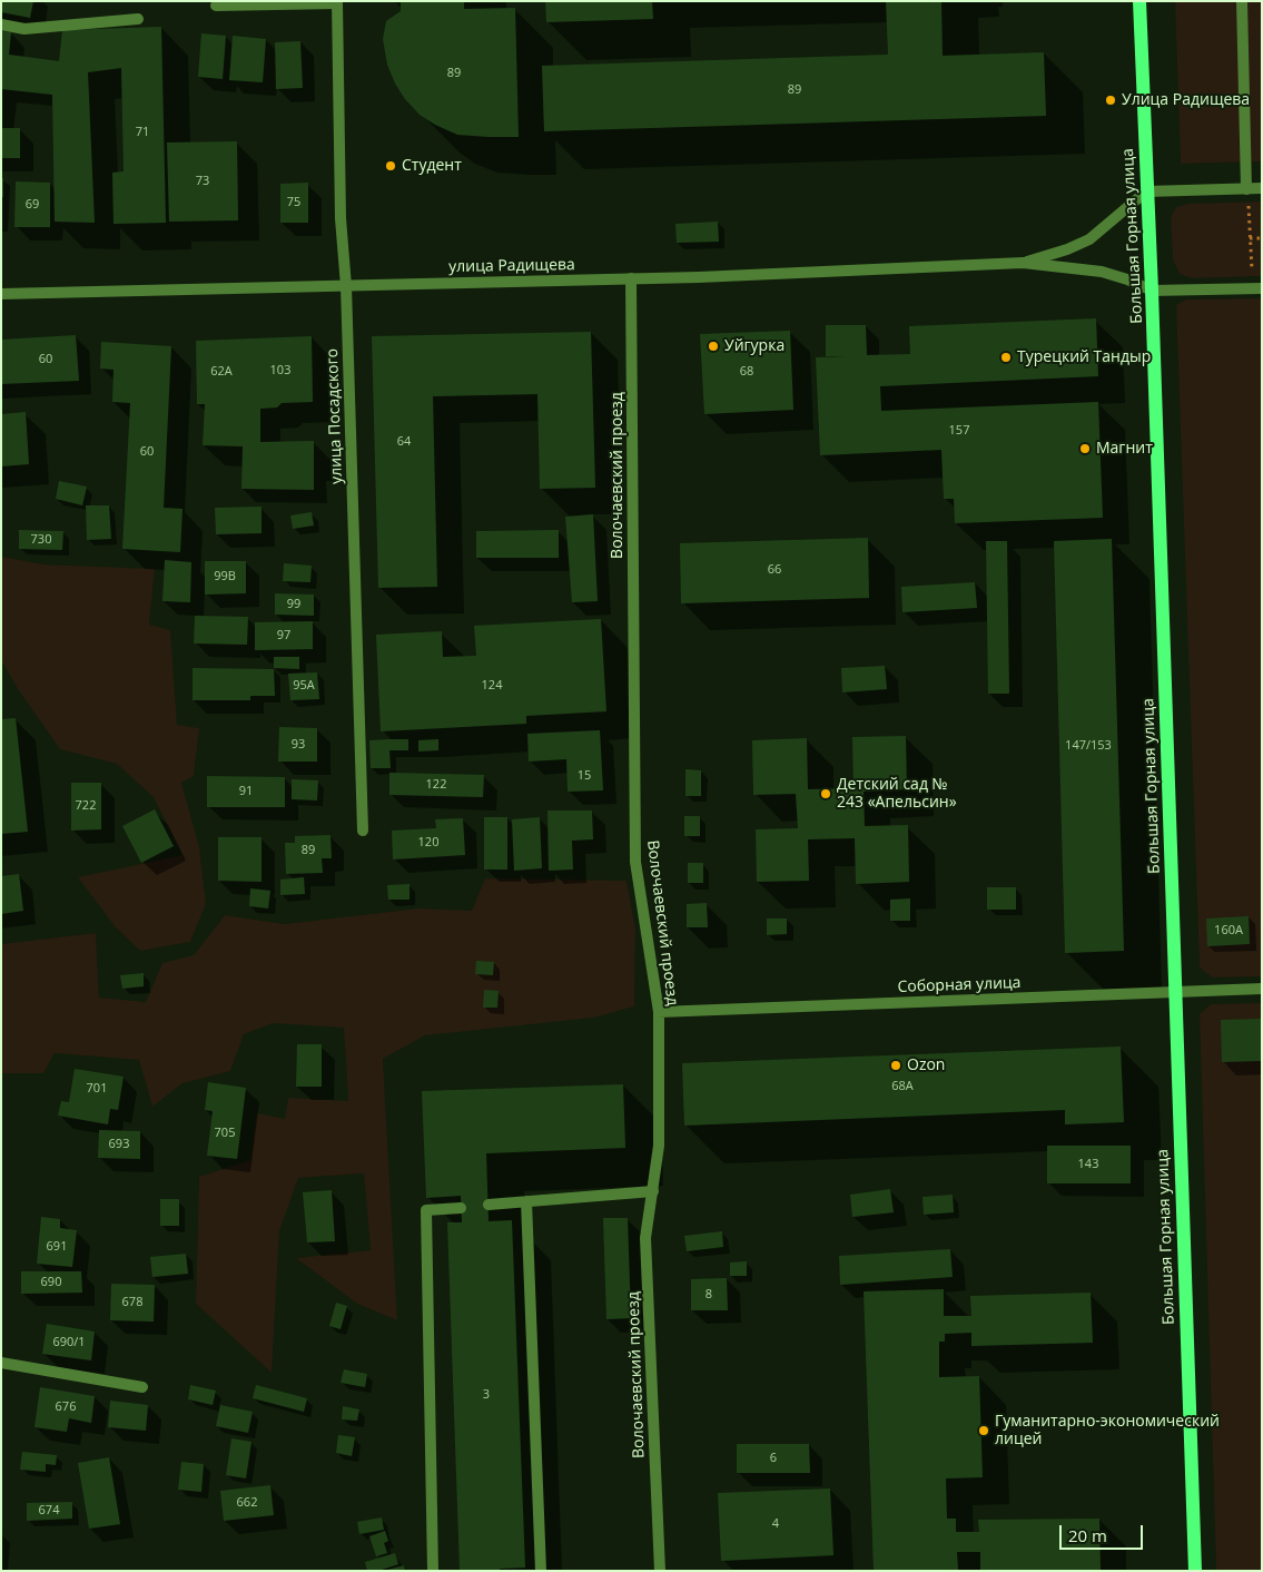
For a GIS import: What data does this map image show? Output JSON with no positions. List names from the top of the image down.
{
  "streets": {
    "main road": ["Большая Горная улица"],
    "street": [
      "улица Радищева",
      "улица Посадского",
      "Волочаевский проезд",
      "Соборная улица"
    ]
  },
  "crossings": [
    ["Большая Горная улица", "улица Радищева"],
    ["Большая Горная улица", "Соборная улица"],
    ["улица Радищева", "улица Посадского"],
    ["улица Радищева", "Волочаевский проезд"],
    ["Волочаевский проезд", "Соборная улица"]
  ],
  "places": [
    "Улица Радищева",
    "Студент",
    "Уйгурка",
    "Турецкий Тандыр",
    "Магнит",
    "Детский сад № 243 «Апельсин»",
    "Ozon",
    "Гуманитарно-экономический лицей"
  ],
  "house_numbers": [
    "89",
    "89",
    "71",
    "73",
    "75",
    "69",
    "60",
    "103",
    "62А",
    "68",
    "157",
    "64",
    "60",
    "730",
    "66",
    "99В",
    "99",
    "97",
    "95А",
    "124",
    "93",
    "147/153",
    "15",
    "122",
    "91",
    "722",
    "120",
    "89",
    "160А",
    "68А",
    "701",
    "705",
    "693",
    "143",
    "691",
    "690",
    "8",
    "678",
    "690/1",
    "3",
    "676",
    "6",
    "662",
    "674",
    "4"
  ],
  "scale_bar": "20 m"
}
